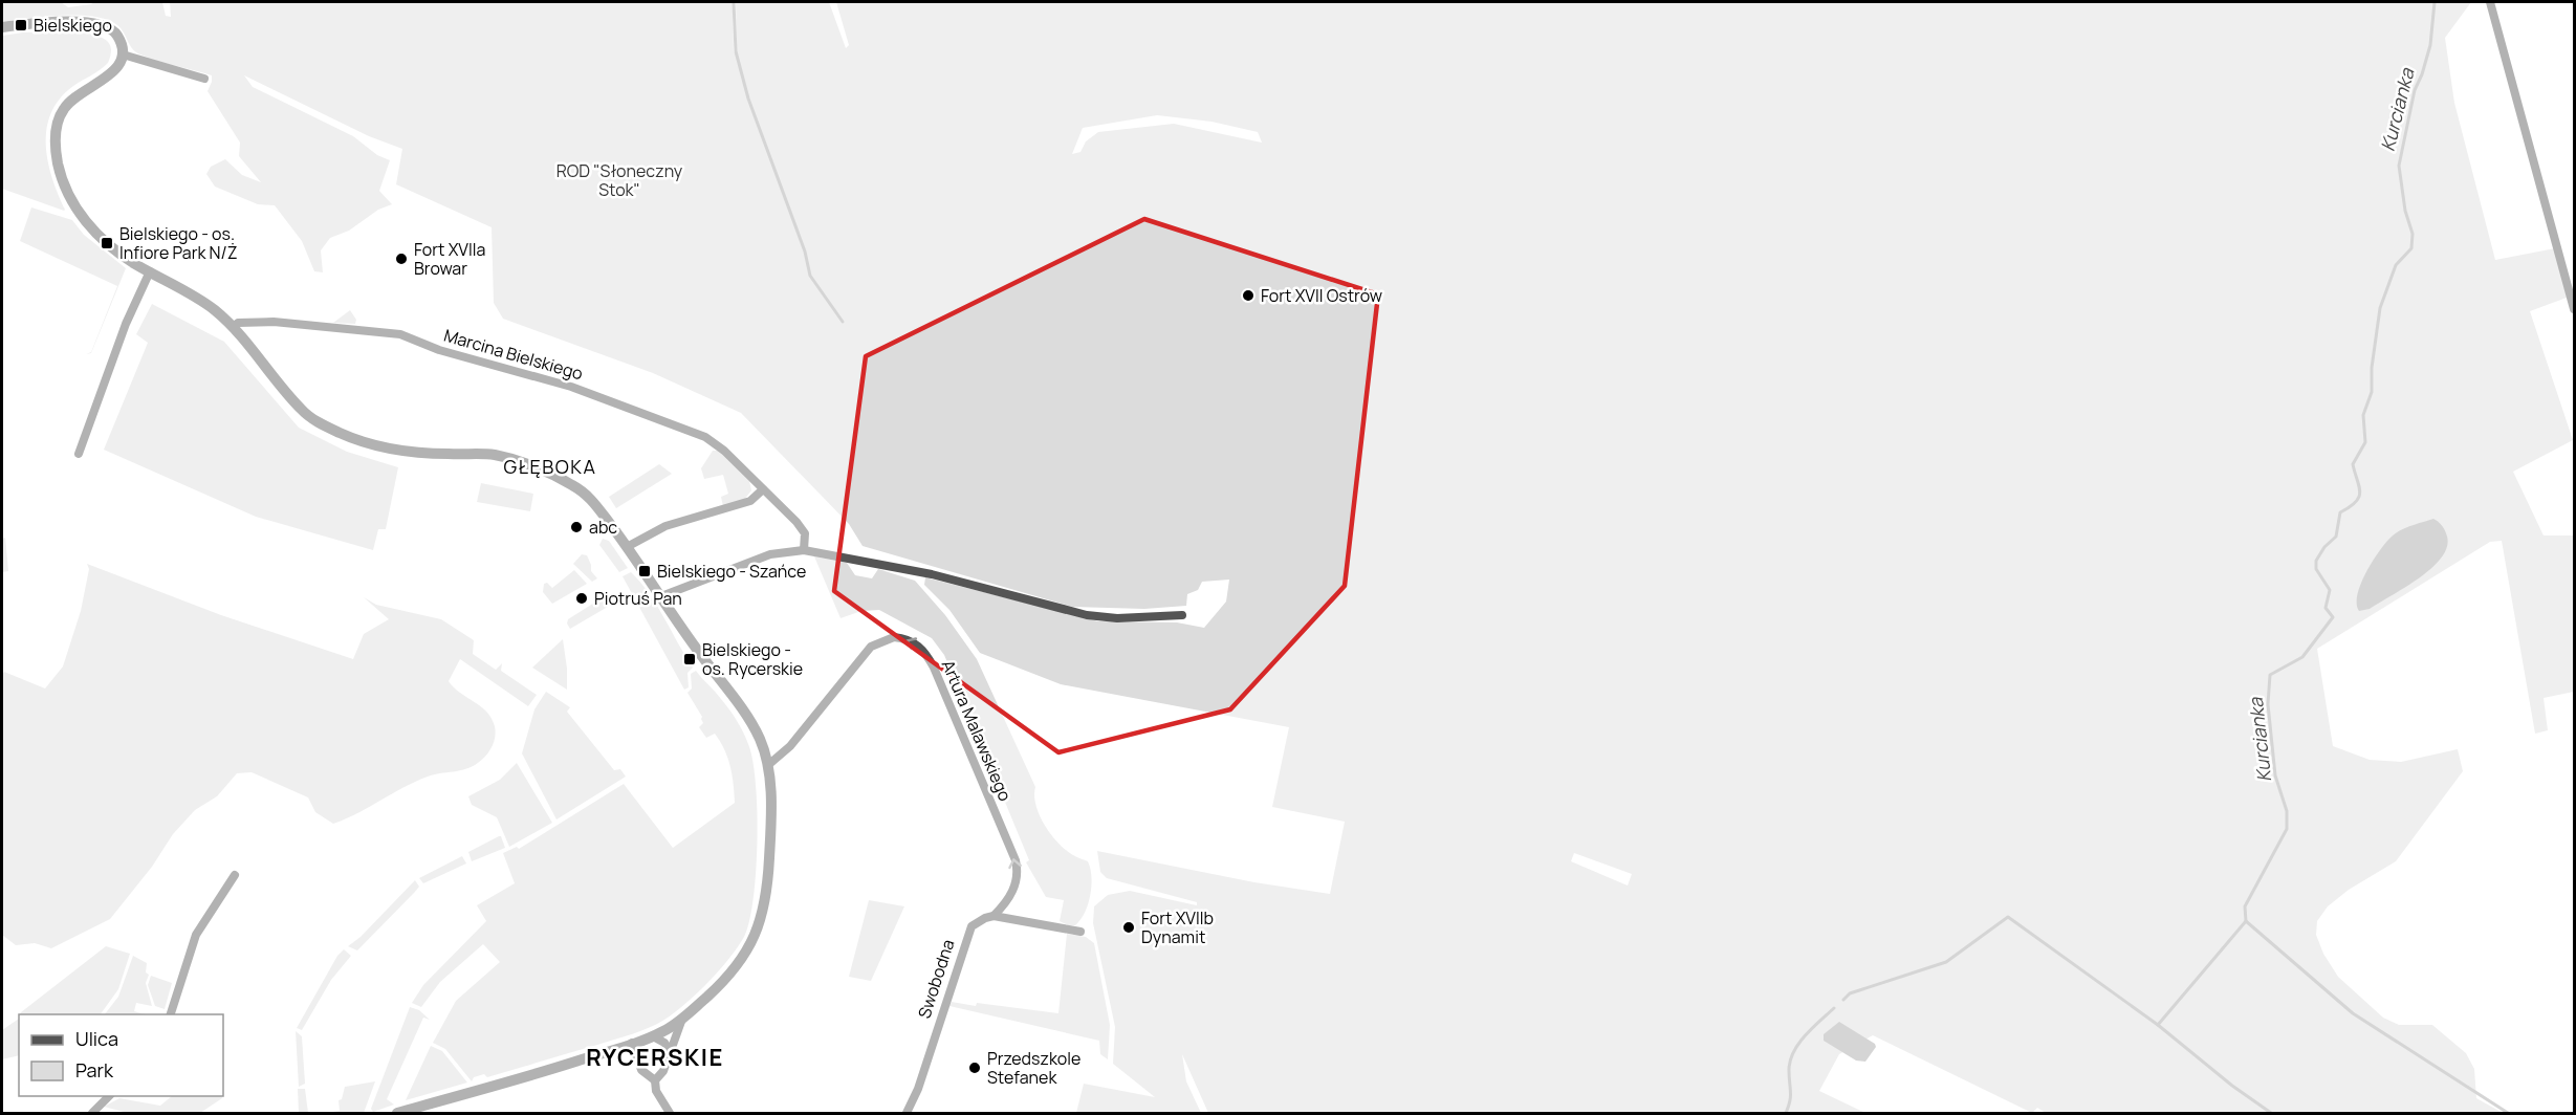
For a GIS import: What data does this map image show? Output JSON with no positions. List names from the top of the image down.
{
  "streets": {
    "street": ["Marcina Bielskiego", "Artura Malawskiego", "Swobodna"]
  },
  "crossings": [
    ["Artura Malawskiego", "Swobodna"]
  ],
  "districts": ["GŁĘBOKA", "RYCERSKIE"],
  "water": ["Kurcianka"],
  "parks": ["ROD \"Słoneczny Stok\""],
  "places": {
    "transit": [
      "Bielskiego",
      "Bielskiego - os. Infiore Park N/Ż",
      "Bielskiego - Szańce",
      "Bielskiego - os. Rycerskie"
    ],
    "other": [
      "Fort XVIIa Browar",
      "Fort XVII Ostrów",
      "abc",
      "Piotruś Pan",
      "Fort XVIIb Dynamit",
      "Przedszkole Stefanek"
    ]
  },
  "legend": ["Ulica", "Park"]
}
